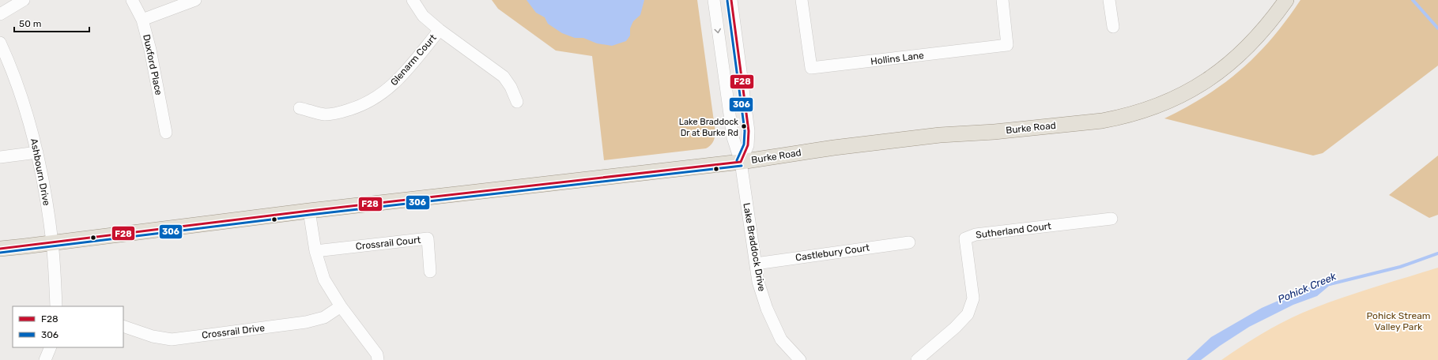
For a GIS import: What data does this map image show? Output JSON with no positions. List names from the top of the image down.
{
  "streets": {
    "main road": ["Burke Road"],
    "street": [
      "Hollins Lane",
      "Glenarm Court",
      "Duxford Place",
      "Ashbourn Drive",
      "Sutherland Court",
      "Crossrail Court",
      "Lake Braddock Drive",
      "Castlebury Court",
      "Crossrail Drive"
    ]
  },
  "crossings": [
    ["Burke Road", "Ashbourn Drive"],
    ["Burke Road", "Lake Braddock Drive"],
    ["Lake Braddock Drive", "Castlebury Court"]
  ],
  "water": ["Pohick Creek"],
  "parks": ["Pohick Stream Valley Park"],
  "places": ["Lake Braddock Dr at Burke Rd"],
  "lines": ["transit line F28", "transit line 306"],
  "legend": ["F28", "306"],
  "scale_bar": "50 m"
}
